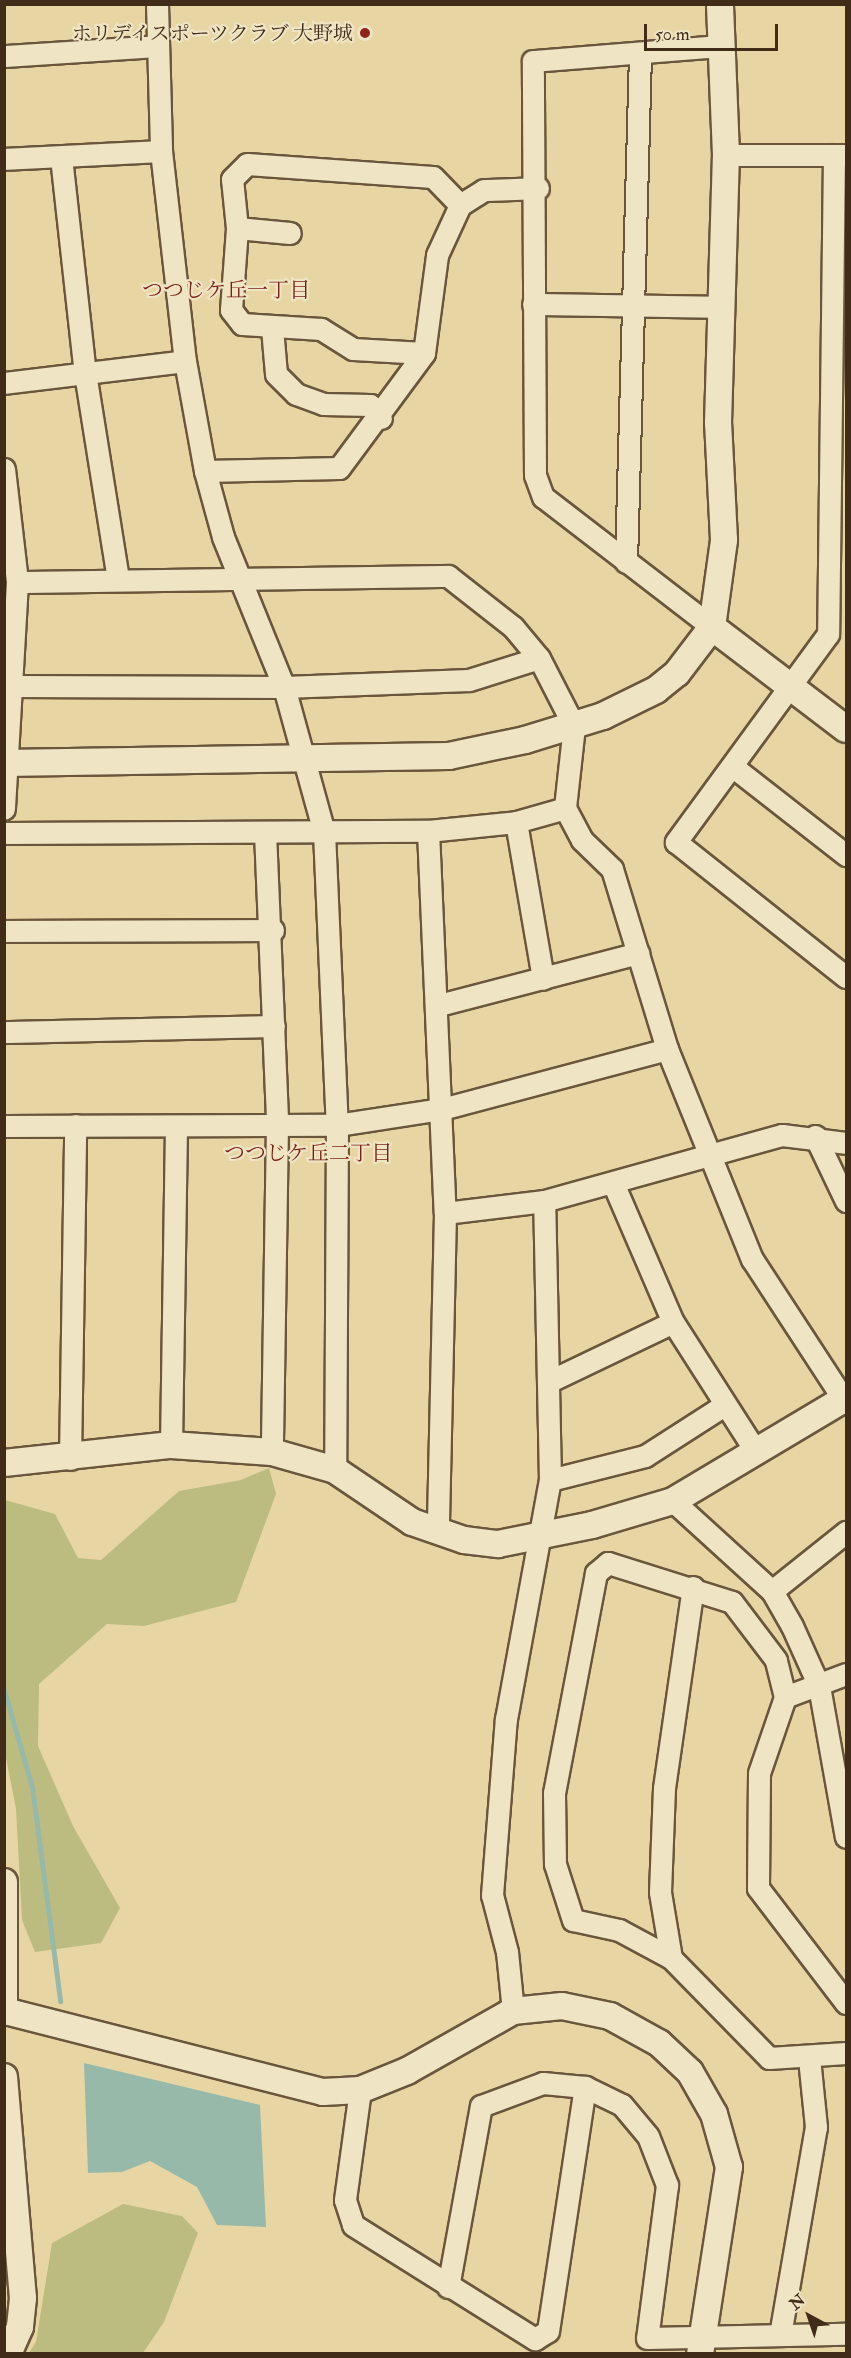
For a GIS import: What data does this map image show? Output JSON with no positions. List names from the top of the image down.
{
  "districts": ["つつじケ丘一丁目", "つつじケ丘二丁目"],
  "places": ["ホリデイスポーツクラブ 大野城"],
  "scale_bar": "50 m",
  "north": "top left"
}
